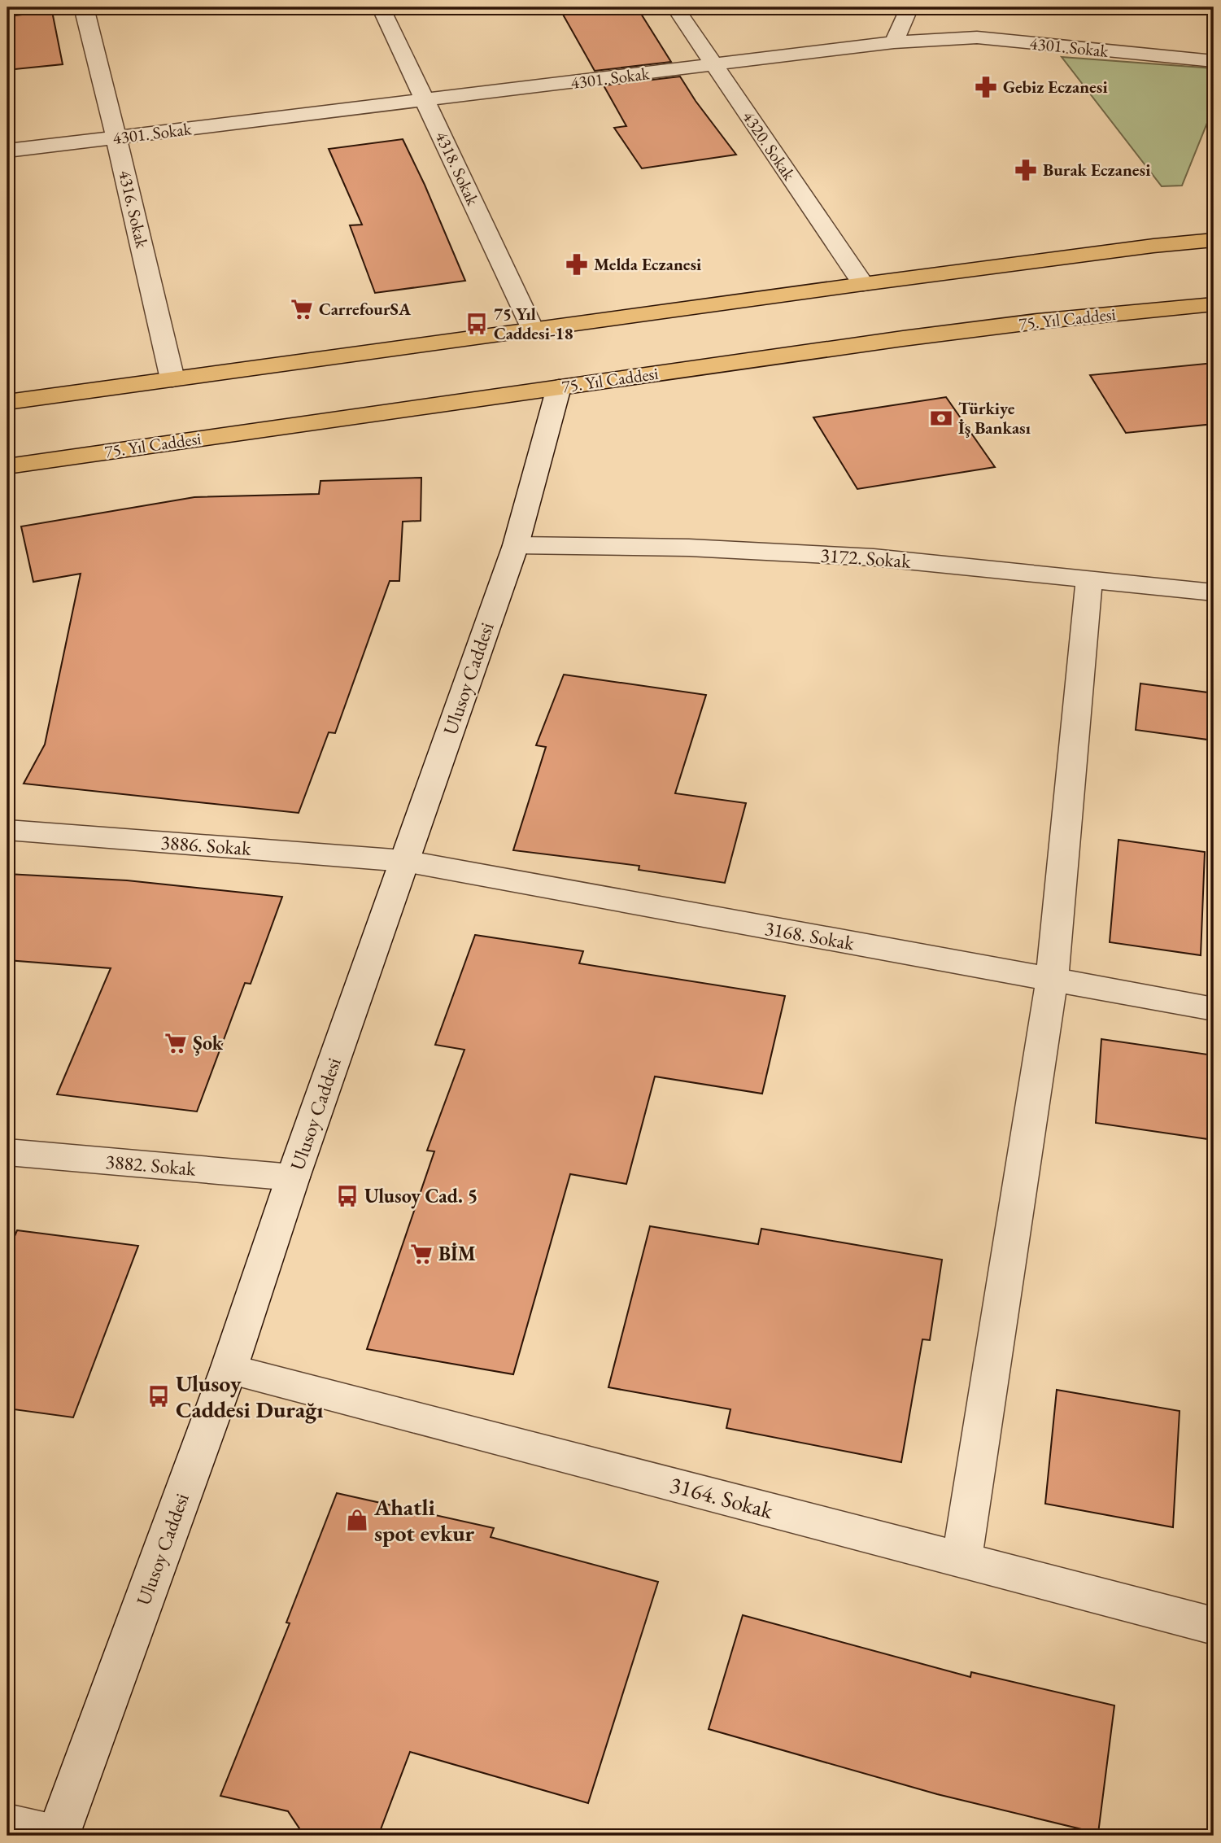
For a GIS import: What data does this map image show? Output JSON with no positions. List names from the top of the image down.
{
  "streets": {
    "main road": ["75. Yıl Caddesi"],
    "street": [
      "4301. Sokak",
      "4320. Sokak",
      "4318. Sokak",
      "4316. Sokak",
      "3172. Sokak",
      "Ulusoy Caddesi",
      "3886. Sokak",
      "3168. Sokak",
      "3882. Sokak",
      "3164. Sokak"
    ]
  },
  "crossings": [
    ["4301. Sokak", "4320. Sokak"],
    ["4301. Sokak", "4318. Sokak"],
    ["4301. Sokak", "4316. Sokak"],
    ["75. Yıl Caddesi", "Ulusoy Caddesi"],
    ["3172. Sokak", "Ulusoy Caddesi"],
    ["Ulusoy Caddesi", "3886. Sokak"],
    ["Ulusoy Caddesi", "3168. Sokak"],
    ["Ulusoy Caddesi", "3882. Sokak"],
    ["Ulusoy Caddesi", "3164. Sokak"],
    ["3886. Sokak", "3168. Sokak"]
  ],
  "places": {
    "pharmacy": ["Gebiz Eczanesi", "Burak Eczanesi", "Melda Eczanesi"],
    "supermarket": ["CarrefourSA", "Şok", "BİM"],
    "bus stop": ["75 Yıl Caddesi-18", "Ulusoy Cad. 5", "Ulusoy Caddesi Durağı"],
    "bank": ["Türkiye İş Bankası"],
    "shop": ["Ahatli spot evkur"]
  }
}
